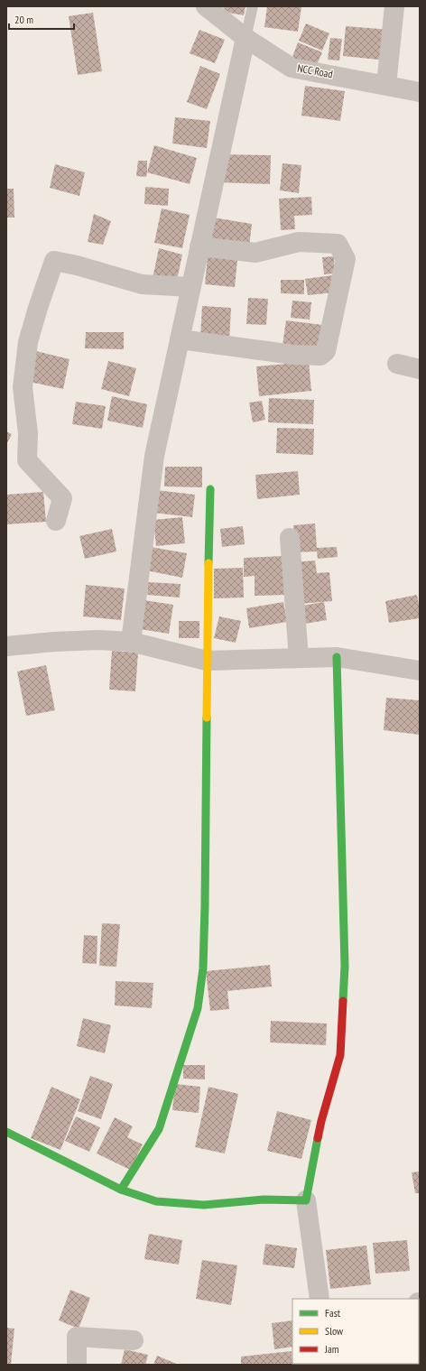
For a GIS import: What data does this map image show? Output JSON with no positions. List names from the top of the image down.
{
  "streets": {
    "street": ["NCC Road"]
  },
  "legend": ["Fast", "Slow", "Jam"],
  "scale_bar": "20 m"
}
